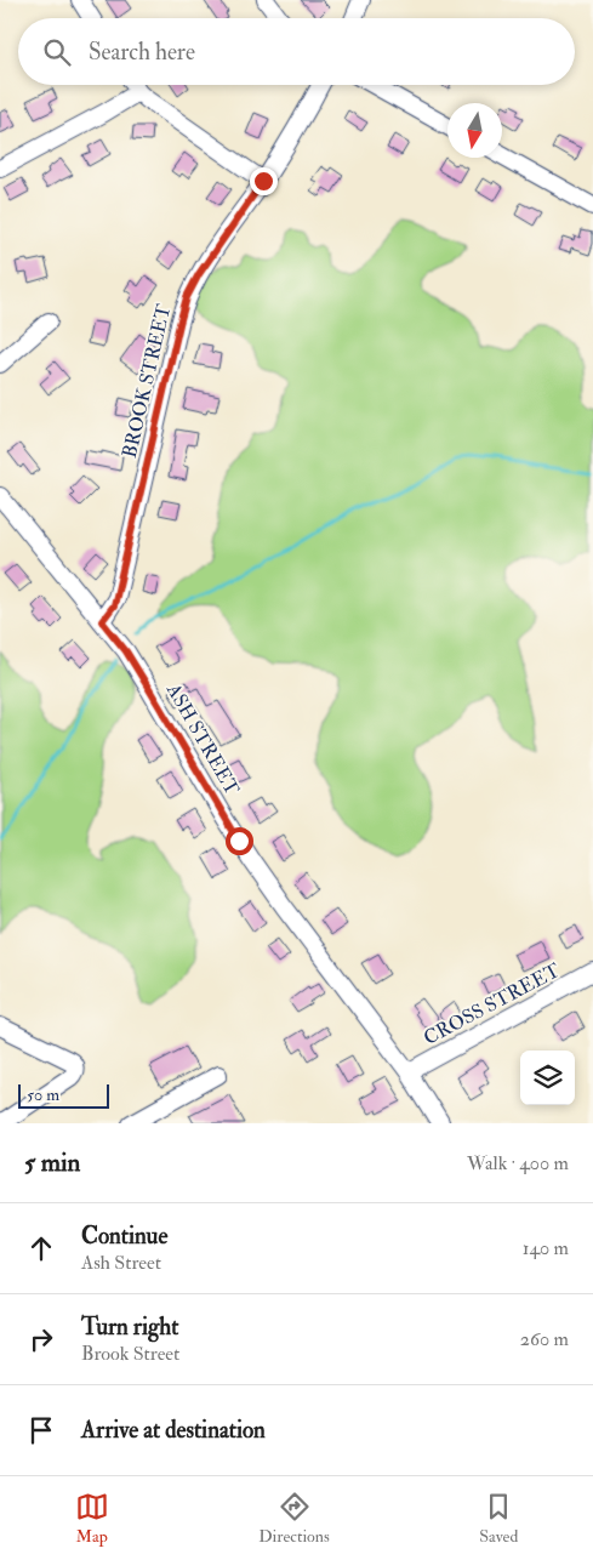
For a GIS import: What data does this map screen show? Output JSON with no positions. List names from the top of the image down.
{
  "streets": {
    "street": ["BROOK STREET", "ASH STREET", "CROSS STREET"]
  },
  "crossings": [
    ["BROOK STREET", "ASH STREET"],
    ["ASH STREET", "CROSS STREET"]
  ],
  "scale_bar": "50 m",
  "north": "bottom",
  "page": {
    "search": "Search here",
    "scale": "50 m",
    "heading": ["5 min", "Walk · 400 m"],
    "list": [
      ["Continue", "Ash Street", "140 m"],
      ["Turn right", "Brook Street", "260 m"],
      "Arrive at destination"
    ],
    "nav": ["Map", "Directions", "Saved"]
  }
}
